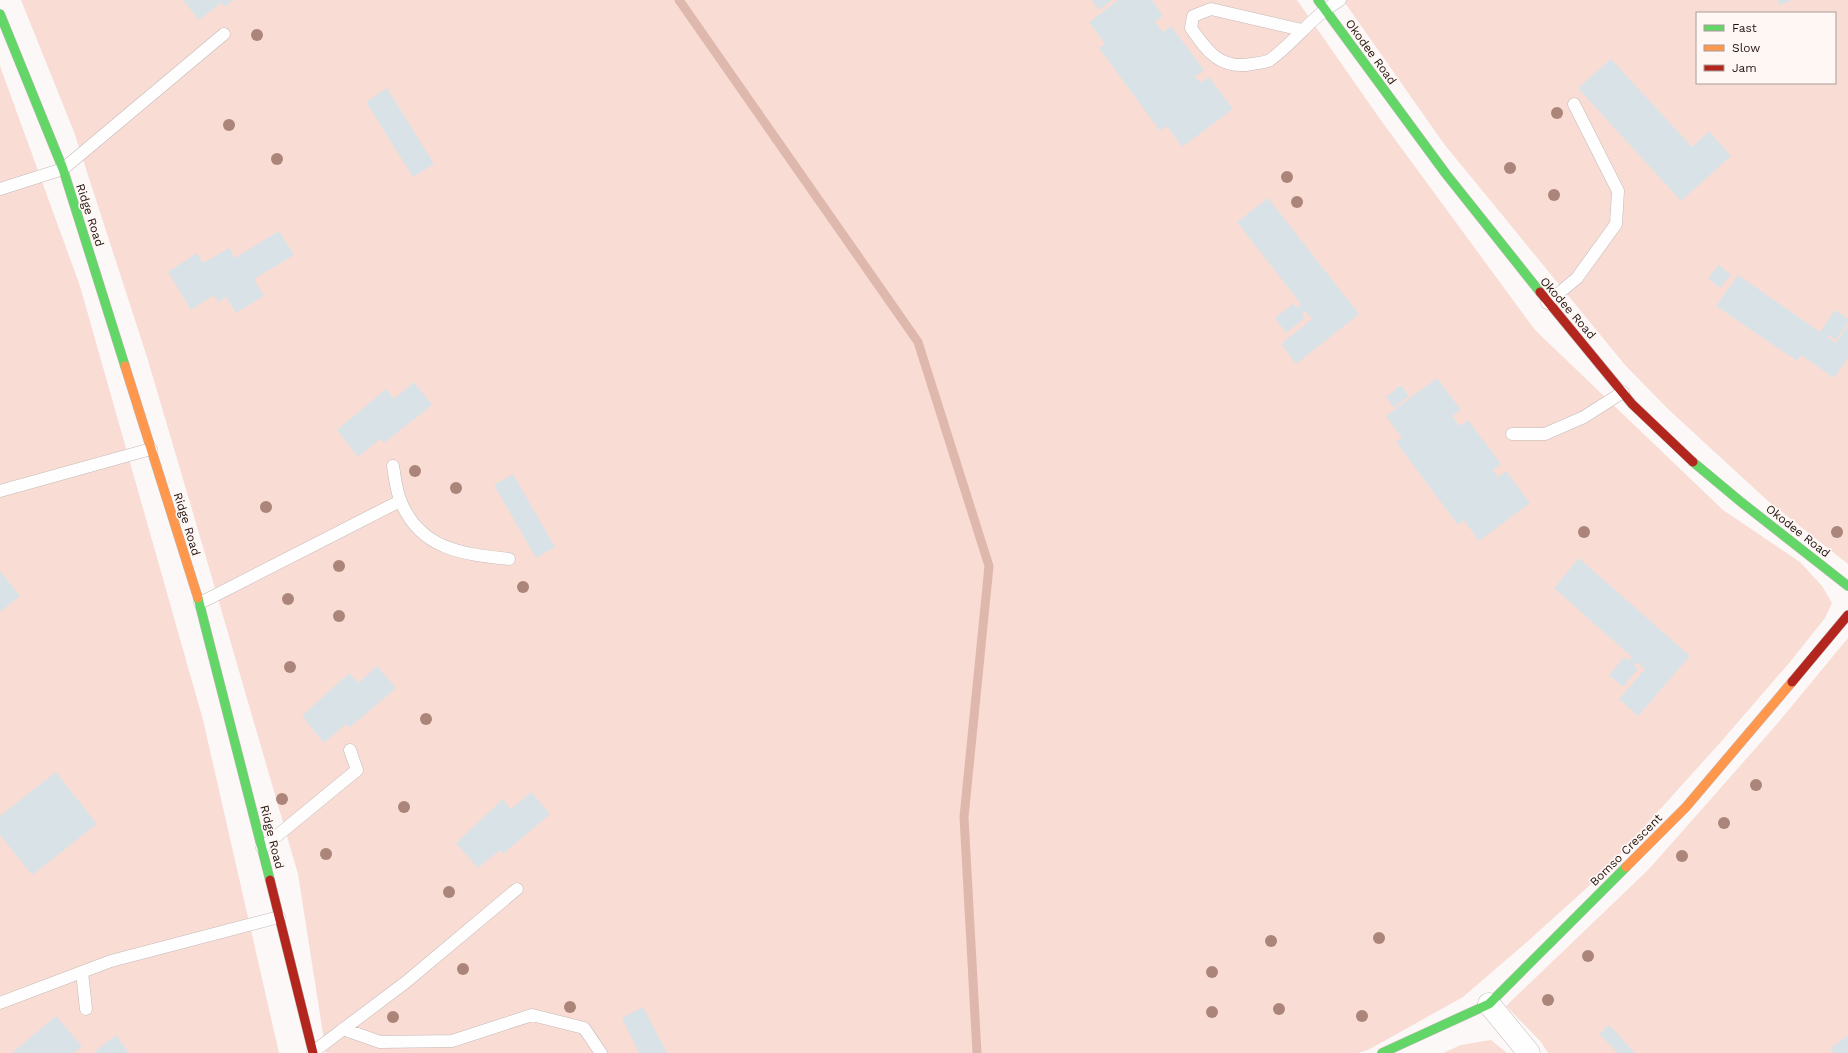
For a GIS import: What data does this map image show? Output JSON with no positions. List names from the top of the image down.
{
  "streets": {
    "street": ["Okodee Road", "Ridge Road", "Bomso Crescent"]
  },
  "legend": ["Fast", "Slow", "Jam"]
}
